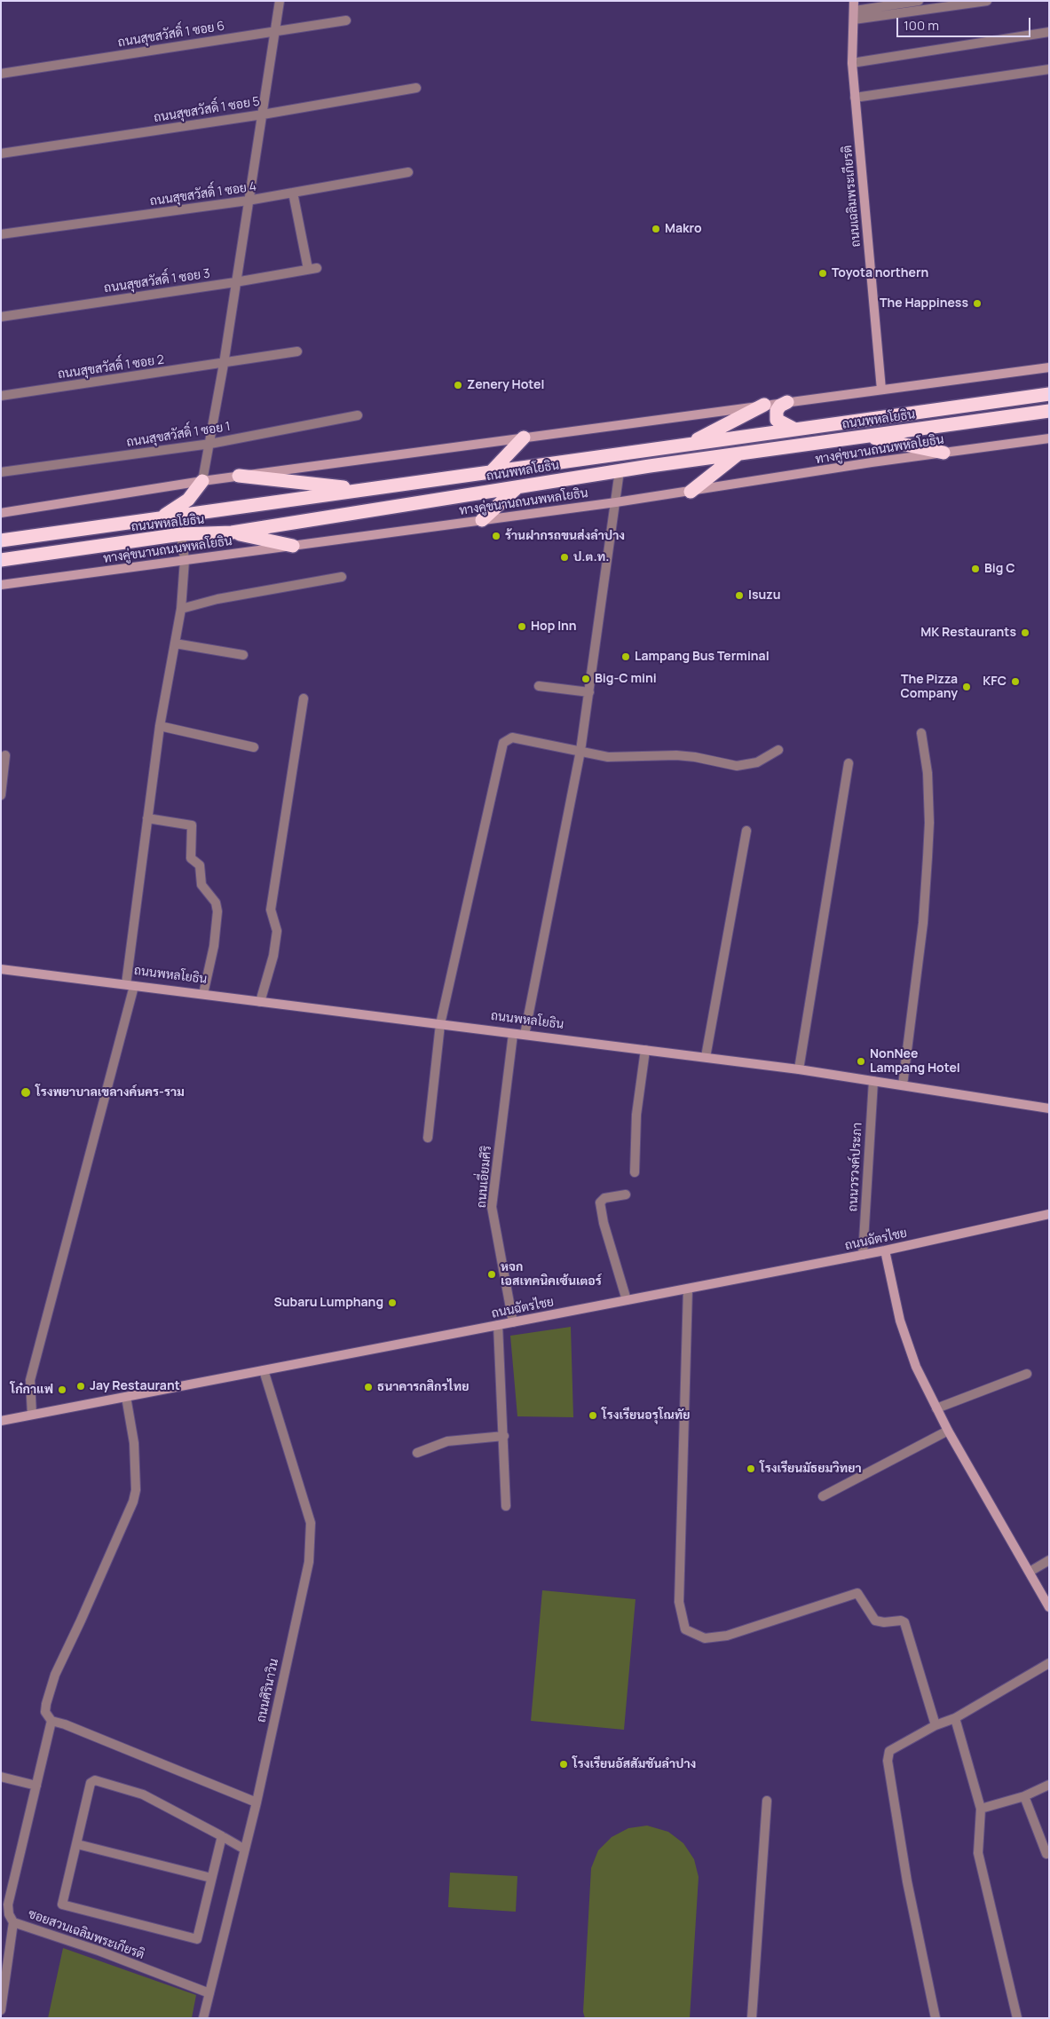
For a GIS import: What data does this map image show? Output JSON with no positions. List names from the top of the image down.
{
  "streets": {
    "highway": ["ถนนพหลโยธิน"],
    "main road": ["ถนนเฉลิมพระเกียรติ", "ทางคู่ขนานถนนพหลโยธิน", "ถนนฉัตรไชย"],
    "street": [
      "ถนนสุขสวัสดิ์ 1 ซอย 6",
      "ถนนสุขสวัสดิ์ 1 ซอย 5",
      "ถนนสุขสวัสดิ์ 1 ซอย 4",
      "ถนนสุขสวัสดิ์ 1 ซอย 3",
      "ถนนสุขสวัสดิ์ 1 ซอย 2",
      "ถนนสุขสวัสดิ์ 1 ซอย 1",
      "ถนนวรวงค์ประภา",
      "ถนนเอี่ยมศิริ",
      "ถนนศิรินาวิน",
      "ซอยสวนเฉลิมพระเกียรติ"
    ]
  },
  "crossings": [
    ["ถนนสุขสวัสดิ์ 1 ซอย 4", "ถนนสุขสวัสดิ์ 1 ซอย 3"],
    ["ถนนพหลโยธิน", "ถนนวรวงค์ประภา"],
    ["ถนนพหลโยธิน", "ถนนเอี่ยมศิริ"],
    ["ถนนวรวงค์ประภา", "ถนนฉัตรไชย"],
    ["ถนนเอี่ยมศิริ", "ถนนฉัตรไชย"],
    ["ถนนฉัตรไชย", "ถนนศิรินาวิน"],
    ["ถนนศิรินาวิน", "ซอยสวนเฉลิมพระเกียรติ"]
  ],
  "places": [
    "Makro",
    "Toyota northern",
    "The Happiness",
    "Zenery Hotel",
    "ร้านฝากรถขนส่งลำปาง",
    "ป.ต.ท.",
    "Big C",
    "Isuzu",
    "Hop Inn",
    "MK Restaurants",
    "Lampang Bus Terminal",
    "Big-C mini",
    "KFC",
    "The Pizza Company",
    "NonNee Lampang Hotel",
    "โรงพยาบาลเขลางค์นคร-ราม",
    "หจก เอสเทคนิคเซ้นเตอร์",
    "Subaru Lumphang",
    "Jay Restaurant",
    "ธนาคารกสิกรไทย",
    "โก๋กาแฟ",
    "โรงเรียนอรุโณทัย",
    "โรงเรียนมัธยมวิทยา",
    "โรงเรียนอัสสัมชันลำปาง"
  ],
  "scale_bar": "100 m"
}
